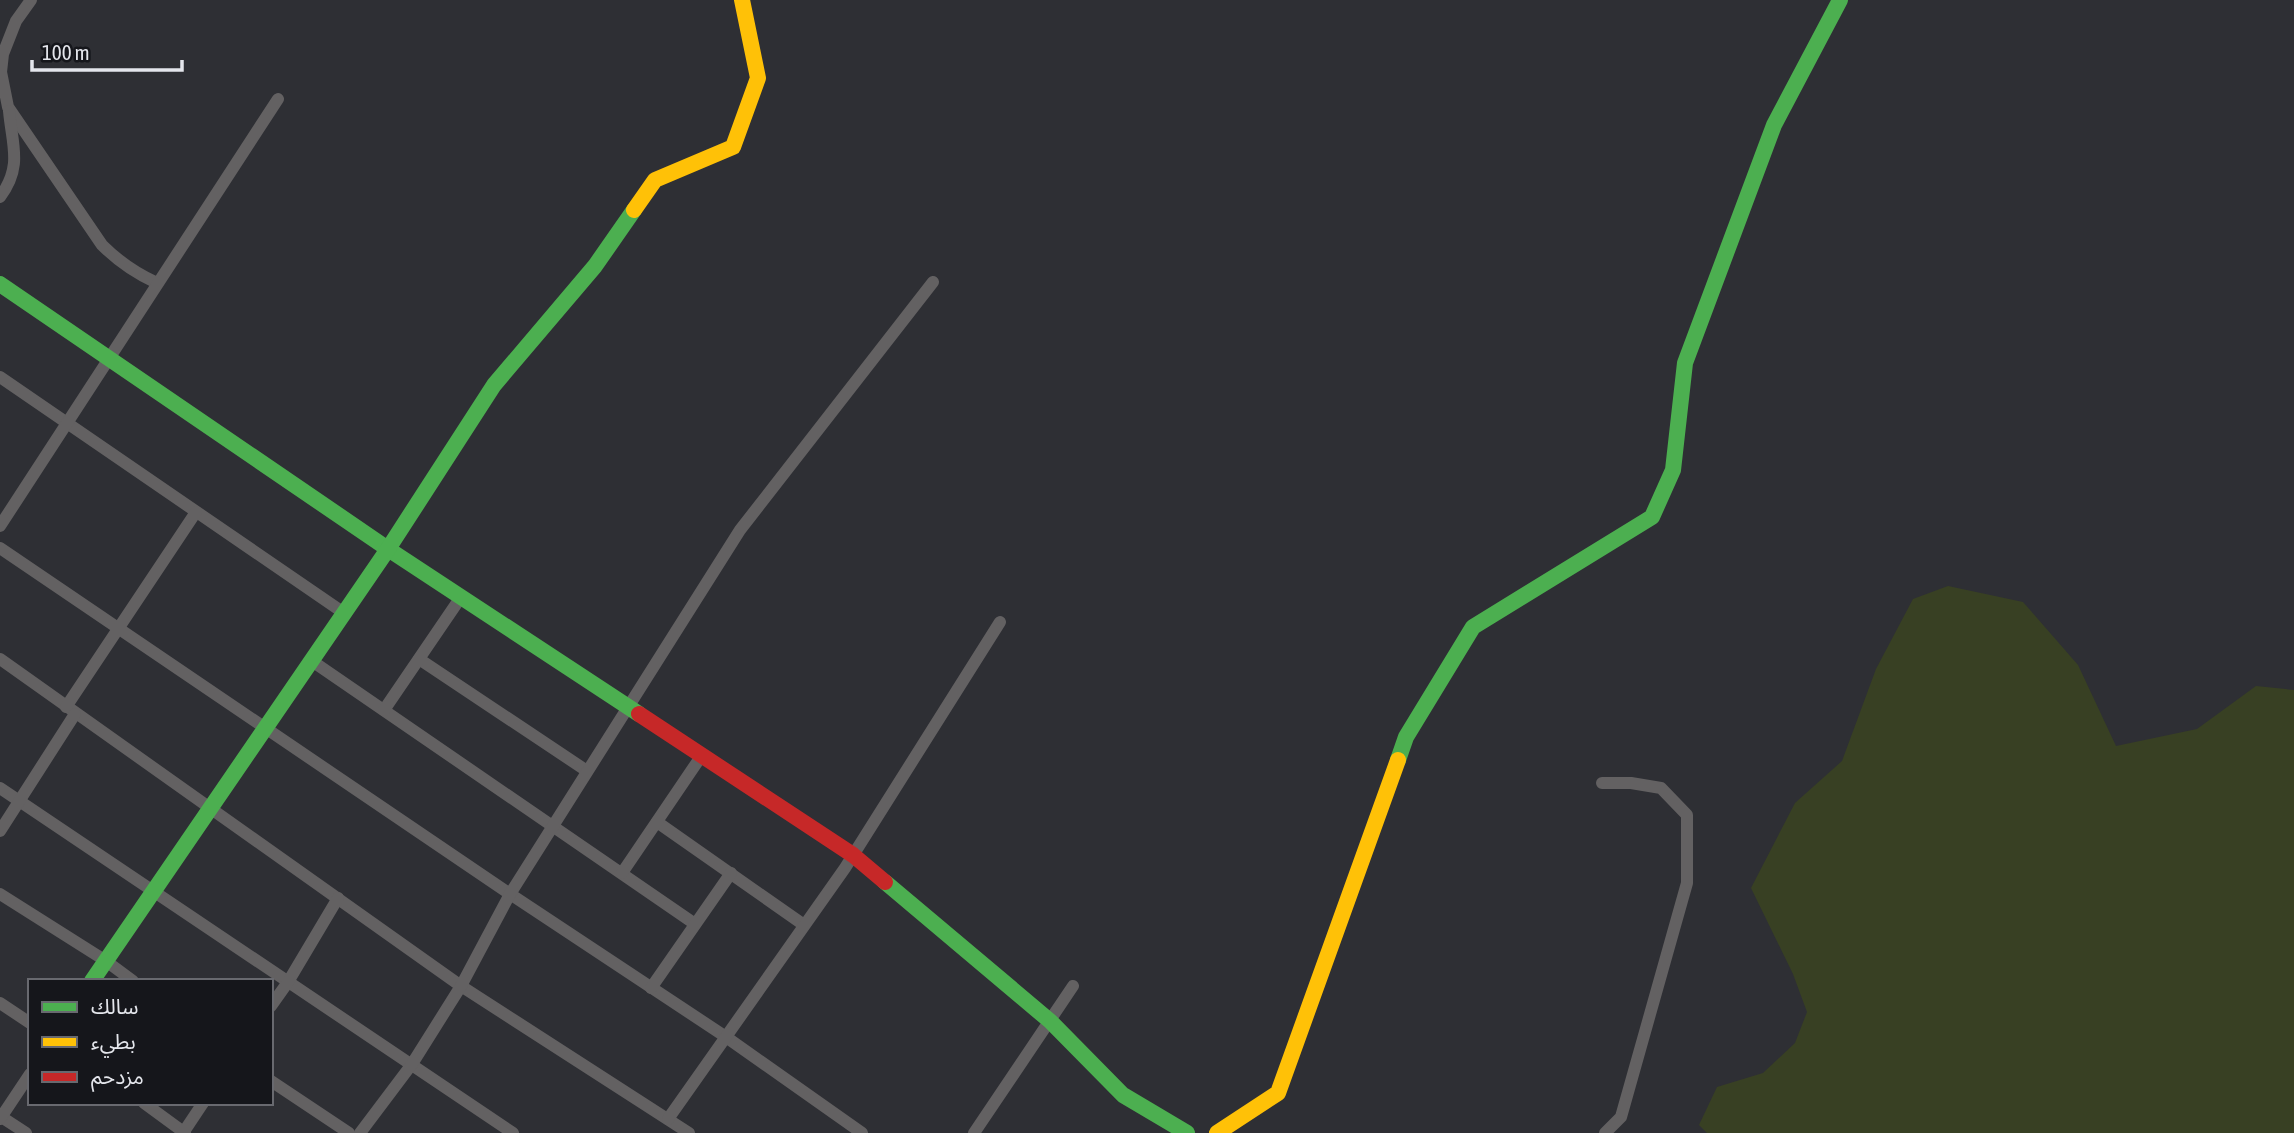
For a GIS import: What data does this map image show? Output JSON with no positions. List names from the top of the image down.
{
  "legend": ["سالك", "بطيء", "مزدحم"],
  "scale_bar": "100 m"
}
